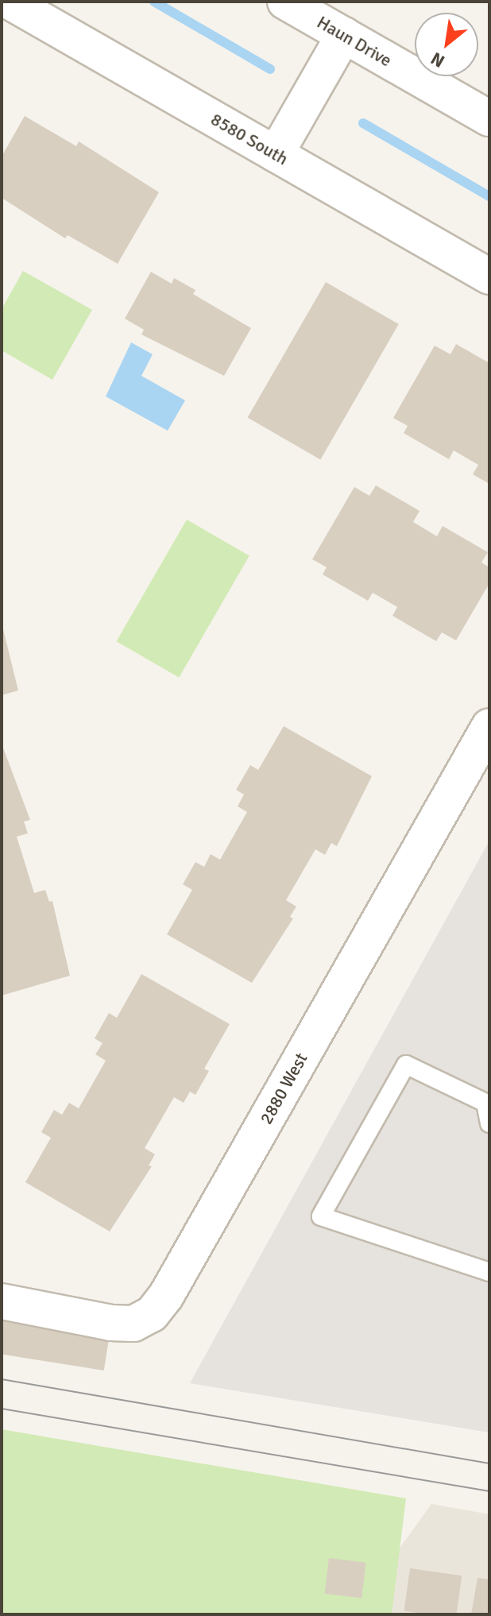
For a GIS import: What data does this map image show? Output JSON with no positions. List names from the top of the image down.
{
  "streets": {
    "street": ["Haun Drive", "8580 South", "2880 West"]
  },
  "north": "bottom left"
}
